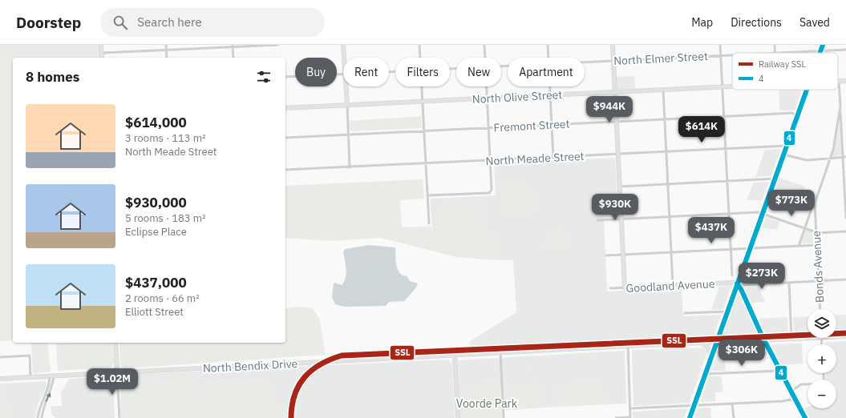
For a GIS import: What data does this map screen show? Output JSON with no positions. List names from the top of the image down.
{
  "streets": {
    "street": [
      "North Elmer Street",
      "North Olive Street",
      "Fremont Street",
      "North Meade Street",
      "Bonds Avenue",
      "Goodland Avenue",
      "North Bendix Drive"
    ]
  },
  "crossings": [
    ["Bonds Avenue", "Goodland Avenue"]
  ],
  "parks": ["Voorde Park"],
  "lines": ["transit line 4", "rail line SSL"],
  "legend": ["Railway SSL", "4"],
  "page": {
    "header": "Doorstep",
    "search": "Search here",
    "nav": ["Map", "Directions", "Saved"],
    "chip": [
      "Buy",
      "Rent",
      "Filters",
      "New",
      "Apartment"
    ],
    "heading": "8 homes",
    "price": [
      "$944K",
      "$614K",
      "$773K",
      "$930K",
      "$437K",
      "$273K",
      "$306K",
      "$1.02M"
    ],
    "list": [
      {
        "name": "$614,000",
        "note": "3 rooms · 113 m² · North Meade Street"
      },
      {
        "name": "$930,000",
        "note": "5 rooms · 183 m² · Eclipse Place"
      },
      {
        "name": "$437,000",
        "note": "2 rooms · 66 m² · Elliott Street"
      }
    ],
    "map_buttons": ["+", "−"]
  }
}
